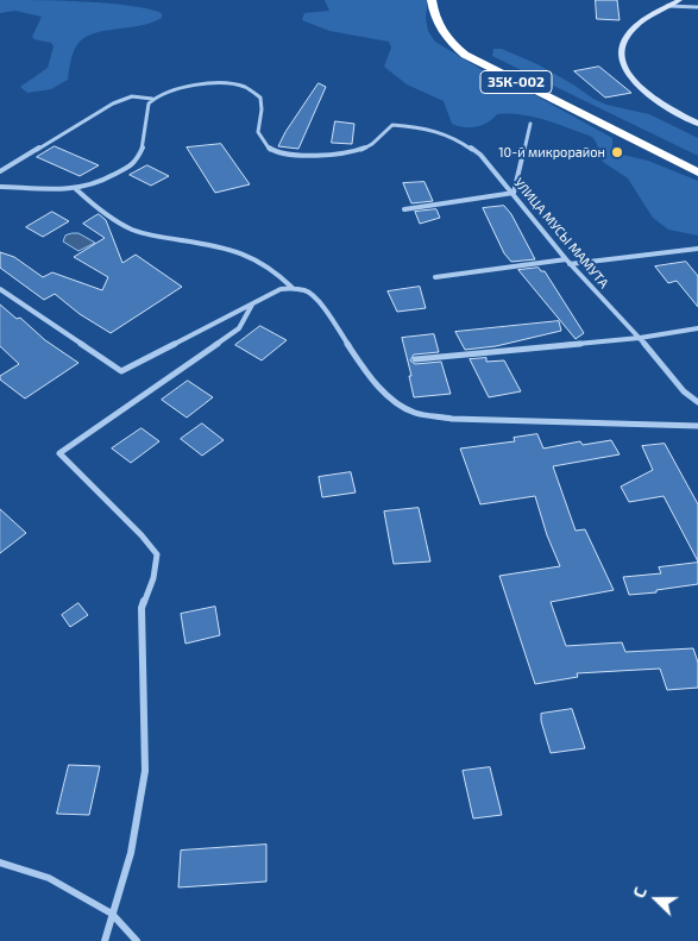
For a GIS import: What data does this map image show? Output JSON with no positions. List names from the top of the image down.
{
  "streets": {
    "highway": ["35К-002"],
    "street": ["УЛИЦА МУСЫ МАМУТА"]
  },
  "places": ["10-й микрорайон"],
  "north": "left"
}
